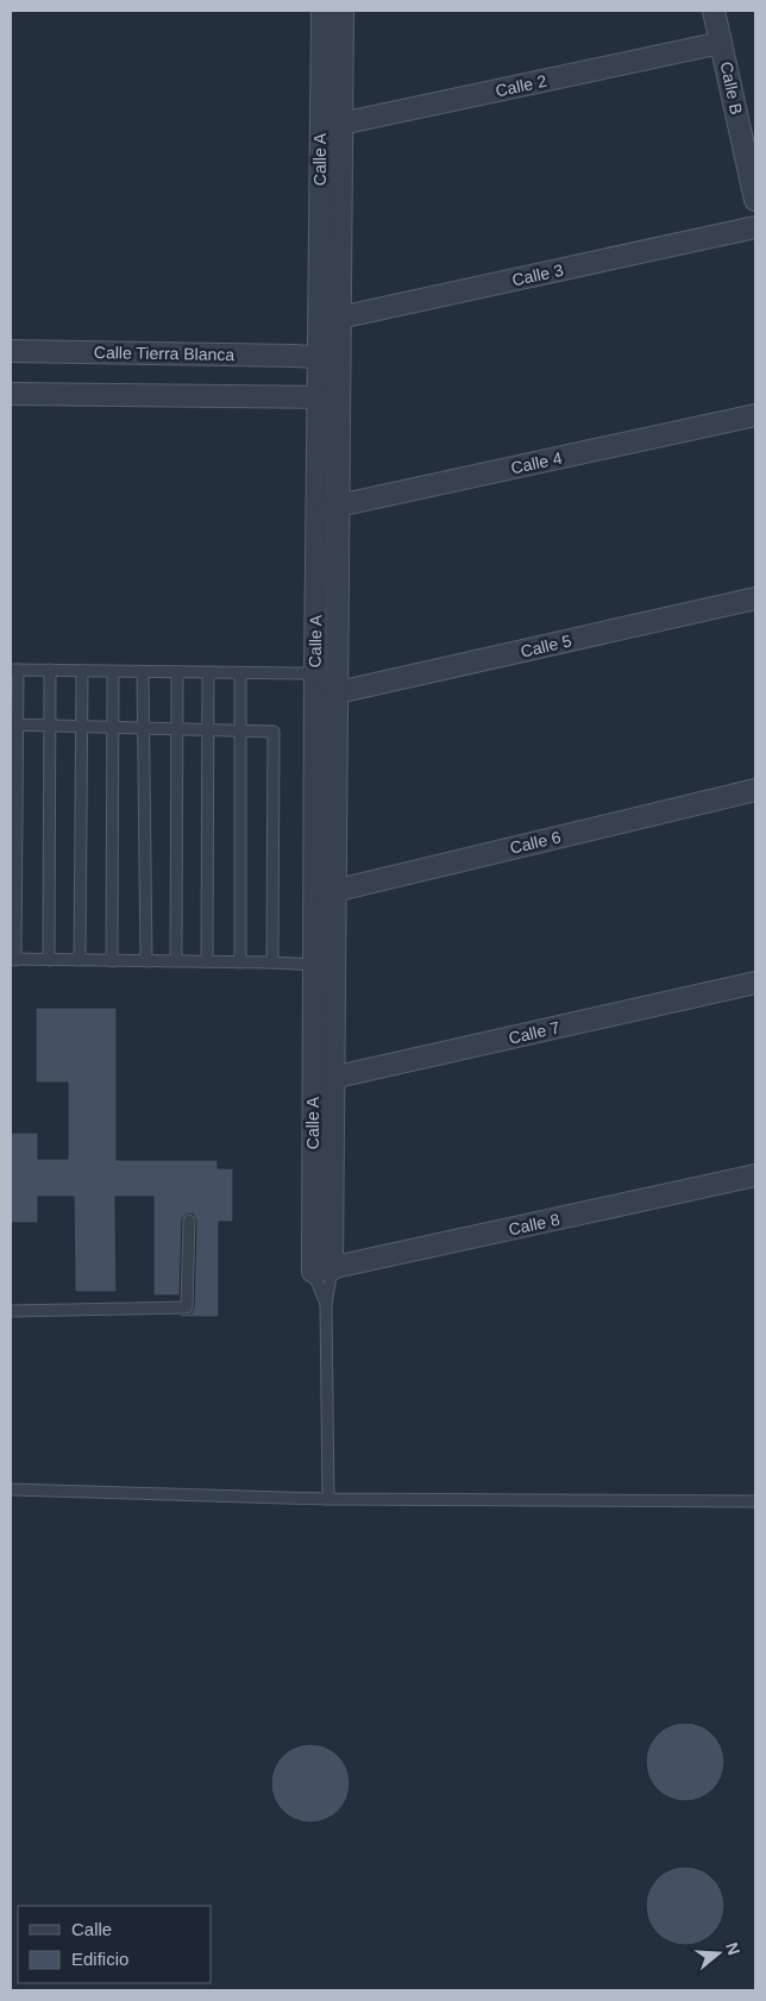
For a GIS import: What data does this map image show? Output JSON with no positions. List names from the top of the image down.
{
  "streets": {
    "street": [
      "Calle 2",
      "Calle B",
      "Calle A",
      "Calle 3",
      "Calle Tierra Blanca",
      "Calle 4",
      "Calle 5",
      "Calle 6",
      "Calle 7",
      "Calle 8"
    ]
  },
  "crossings": [
    ["Calle 2", "Calle B"],
    ["Calle 2", "Calle A"],
    ["Calle A", "Calle 3"],
    ["Calle A", "Calle Tierra Blanca"],
    ["Calle A", "Calle 4"],
    ["Calle A", "Calle 5"],
    ["Calle A", "Calle 6"],
    ["Calle A", "Calle 7"],
    ["Calle A", "Calle 8"]
  ],
  "legend": ["Calle", "Edificio"],
  "north": "right"
}
